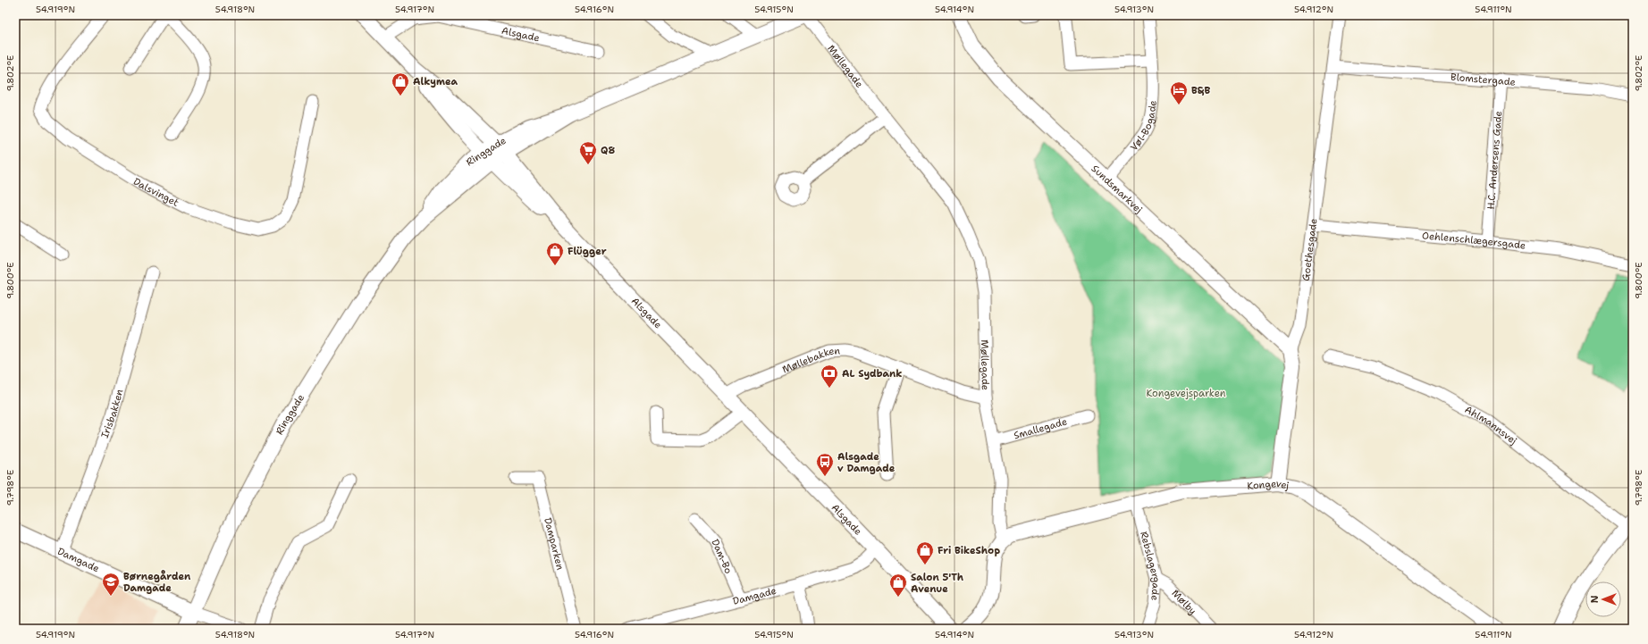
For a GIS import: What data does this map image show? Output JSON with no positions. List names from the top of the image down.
{
  "streets": {
    "street": [
      "Alsgade",
      "Møllegade",
      "Blomstergade",
      "Vøl-Bogade",
      "Ringgade",
      "H.C. Andersens Gade",
      "Sundsmarkvej",
      "Dalsvinget",
      "Oehlenschlægersgade",
      "Goethesgade",
      "Møllebakken",
      "Irisbakken",
      "Ahlmannsvej",
      "Smallegade",
      "Kongevej",
      "Damparken",
      "Dam-Bo",
      "Damgade",
      "Rebslagergade",
      "Mølby"
    ]
  },
  "crossings": [
    ["Alsgade", "Ringgade"],
    ["Alsgade", "Møllebakken"],
    ["Alsgade", "Damgade"],
    ["Møllegade", "Ringgade"],
    ["Møllegade", "Møllebakken"],
    ["Møllegade", "Smallegade"],
    ["Møllegade", "Kongevej"],
    ["Blomstergade", "H.C. Andersens Gade"],
    ["Blomstergade", "Goethesgade"],
    ["Vøl-Bogade", "Sundsmarkvej"],
    ["Ringgade", "Damgade"],
    ["H.C. Andersens Gade", "Oehlenschlægersgade"],
    ["Sundsmarkvej", "Goethesgade"],
    ["Oehlenschlægersgade", "Goethesgade"],
    ["Goethesgade", "Kongevej"],
    ["Irisbakken", "Damgade"],
    ["Kongevej", "Rebslagergade"],
    ["Dam-Bo", "Damgade"],
    ["Rebslagergade", "Mølby"]
  ],
  "parks": ["Kongevejsparken"],
  "places": {
    "shop": [
      "Alkymea",
      "Flügger",
      "Fri BikeShop",
      "Salon 5'Th Avenue"
    ],
    "hotel": ["B&B"],
    "supermarket": ["Q8"],
    "bank": ["AL Sydbank"],
    "bus stop": ["Alsgade v Damgade"],
    "school or university": ["Børnegården Damgade"]
  },
  "north": "left",
  "coordinates": [
    "54.919°N",
    "54.918°N",
    "54.917°N",
    "54.916°N",
    "54.915°N",
    "54.914°N",
    "54.913°N",
    "54.912°N",
    "54.911°N",
    "9.802°E",
    "9.800°E",
    "9.798°E"
  ]
}
